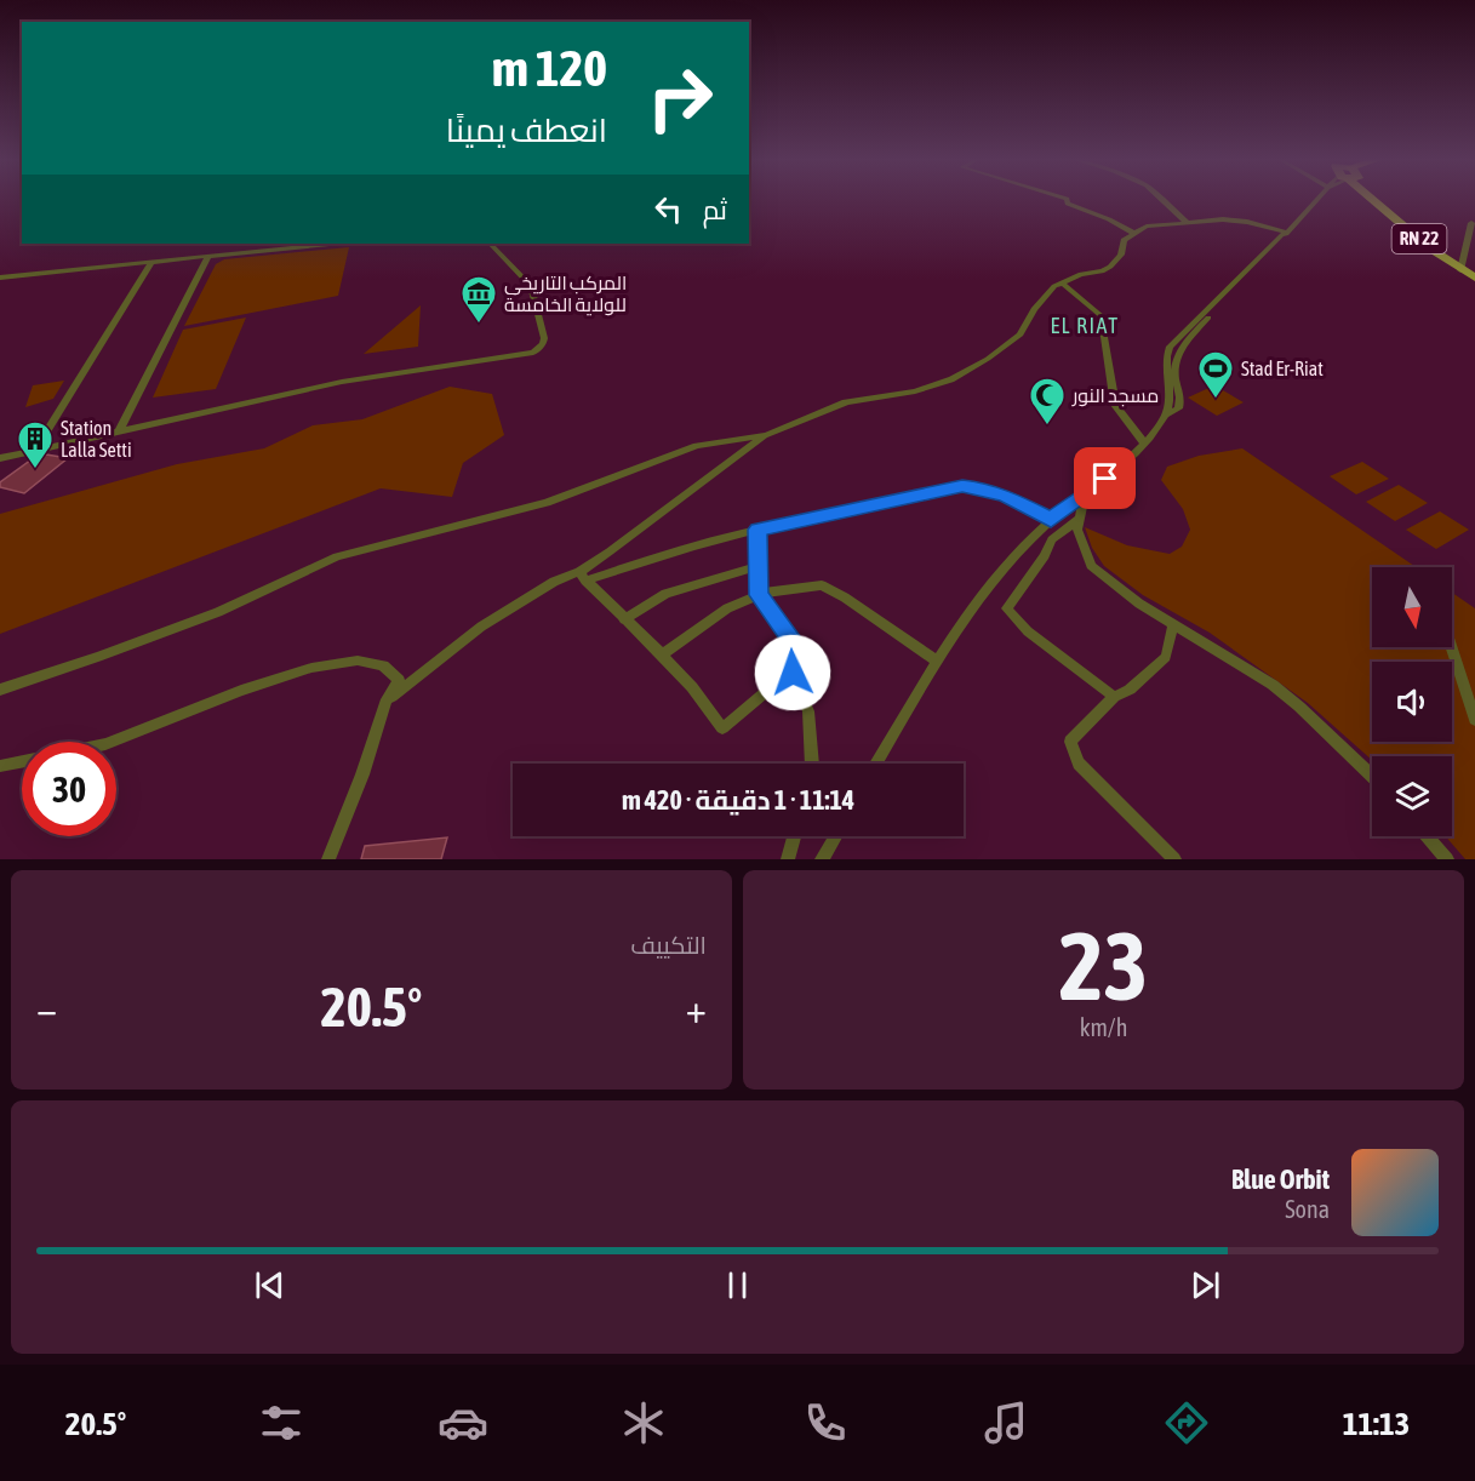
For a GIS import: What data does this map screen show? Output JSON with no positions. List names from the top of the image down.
{
  "streets": {
    "main road": ["RN 22"]
  },
  "districts": ["EL RIAT"],
  "places": {
    "museum": ["المركب التاريخي للولاية الخامسة"],
    "sports": ["Stad Er-Riat"],
    "mosque": ["مسجد النور"],
    "building": ["Station Lalla Setti"]
  },
  "north": "bottom",
  "page": {
    "turn": ["120 m", "انعطف يمينًا"],
    "then": "ثم",
    "limit": "30",
    "trip": "11:14 · 1 دقيقة · 420 m",
    "tile": [
      ["23", "km/h"],
      "التكييف"
    ],
    "heat": ["−", "20.5°", "+"],
    "song": ["Blue Orbit", "Sona"],
    "tabs": ["11:13", "20.5°"]
  }
}
